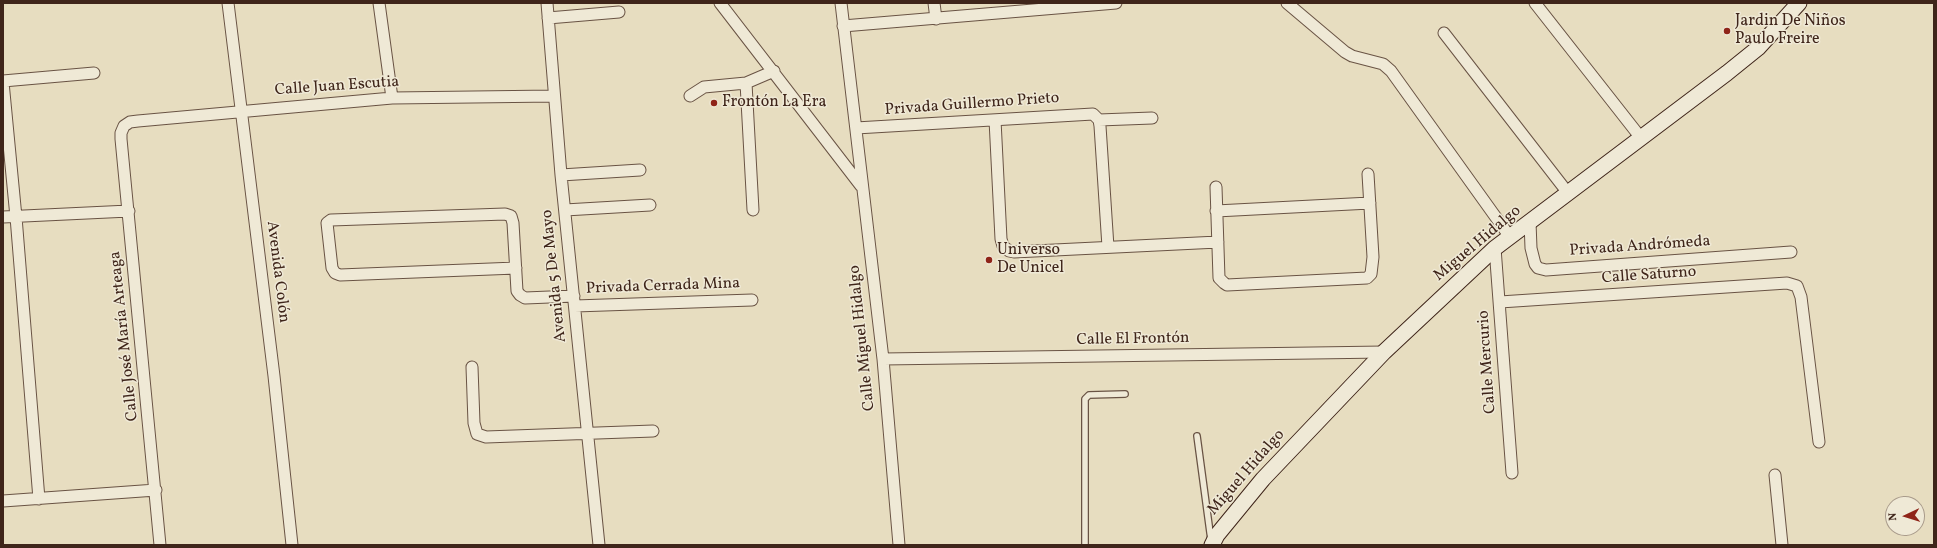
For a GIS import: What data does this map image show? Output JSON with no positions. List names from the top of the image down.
{
  "streets": {
    "main road": ["Miguel Hidalgo"],
    "street": [
      "Calle Juan Escutia",
      "Privada Guillermo Prieto",
      "Privada Andrómeda",
      "Avenida Colón",
      "Avenida 5 De Mayo",
      "Calle Saturno",
      "Privada Cerrada Mina",
      "Calle José María Arteaga",
      "Calle Miguel Hidalgo",
      "Calle El Frontón",
      "Calle Mercurio"
    ]
  },
  "crossings": [
    ["Calle Juan Escutia", "Avenida Colón"],
    ["Calle Juan Escutia", "Avenida 5 De Mayo"],
    ["Calle Juan Escutia", "Calle José María Arteaga"],
    ["Privada Guillermo Prieto", "Calle Miguel Hidalgo"],
    ["Miguel Hidalgo", "Privada Andrómeda"],
    ["Miguel Hidalgo", "Calle El Frontón"],
    ["Miguel Hidalgo", "Calle Mercurio"],
    ["Avenida 5 De Mayo", "Privada Cerrada Mina"],
    ["Calle Saturno", "Calle Mercurio"],
    ["Calle Miguel Hidalgo", "Calle El Frontón"]
  ],
  "places": ["Jardin De Niños Paulo Freire", "Frontón La Era", "Universo De Unicel"],
  "north": "left"
}
